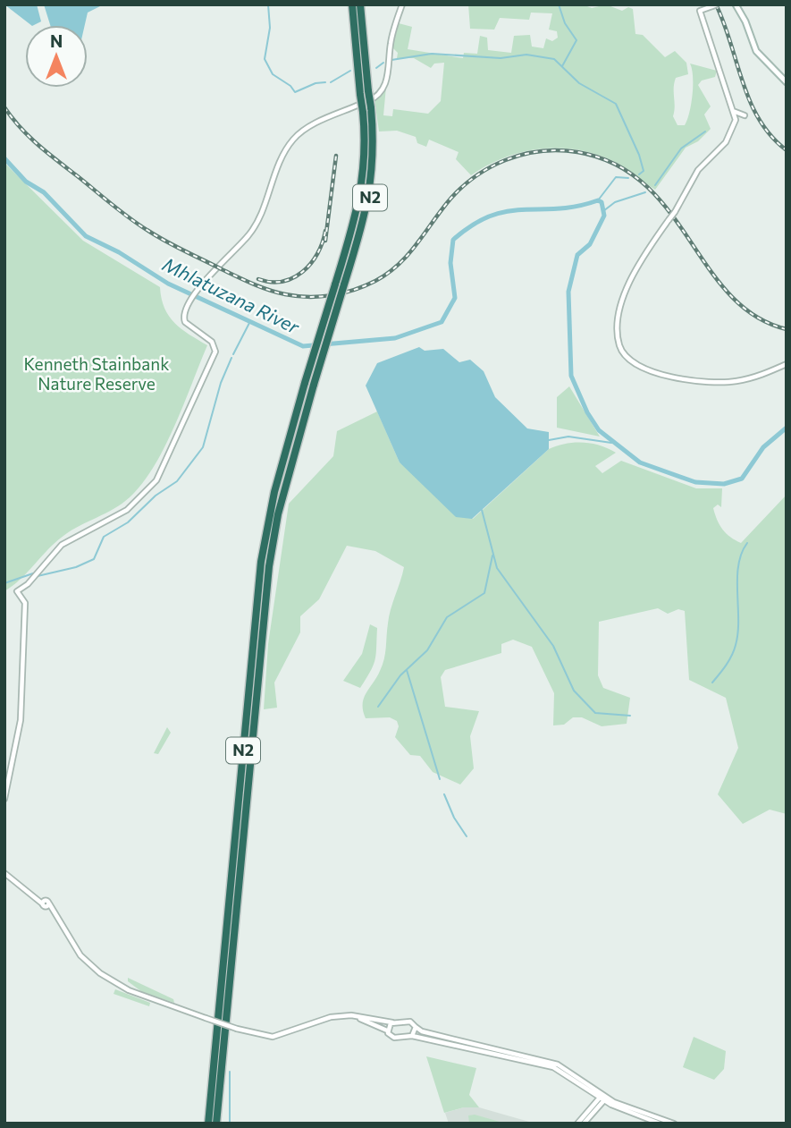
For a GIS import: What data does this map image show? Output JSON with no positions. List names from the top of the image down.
{
  "streets": {
    "highway": ["N2"]
  },
  "water": ["Mhlatuzana River"],
  "parks": ["Kenneth Stainbank Nature Reserve"],
  "north": "top"
}
